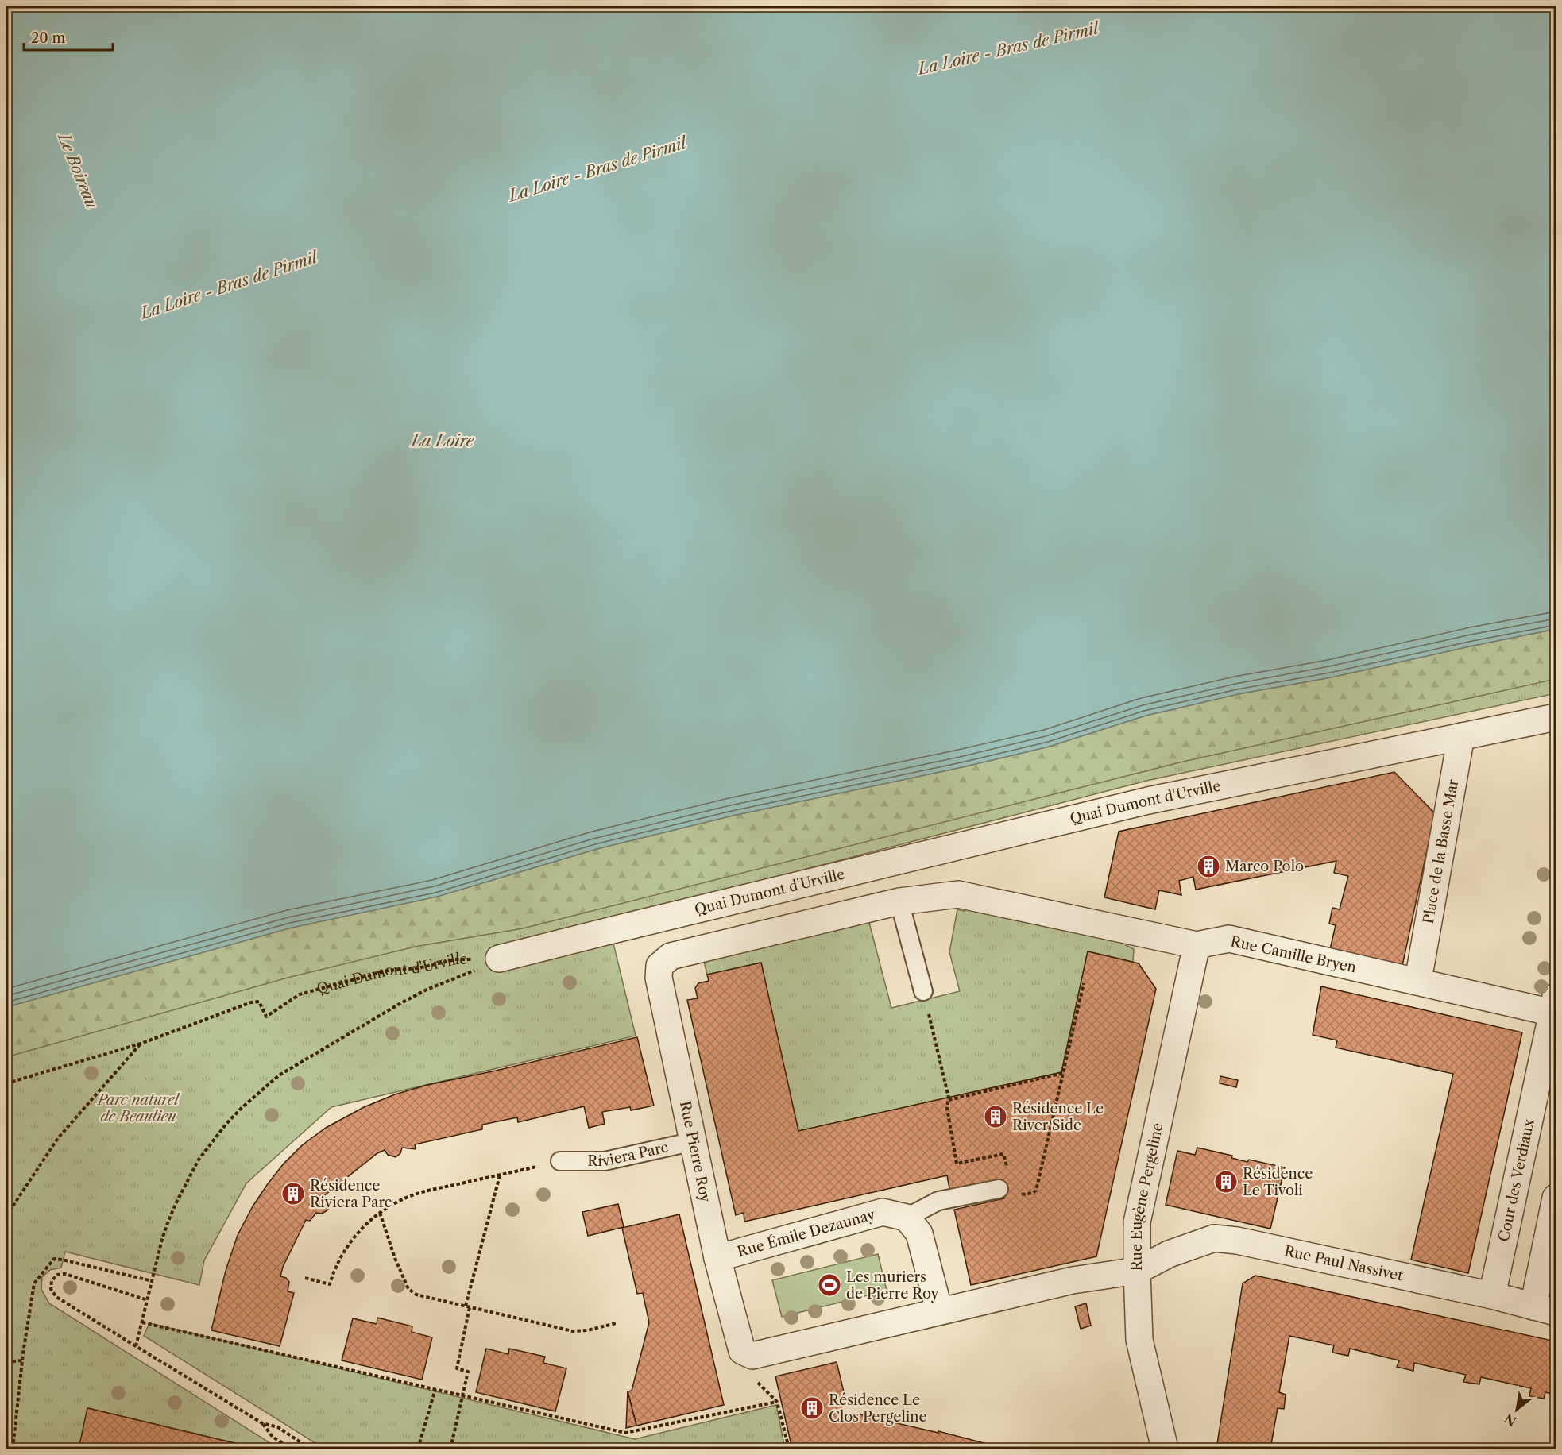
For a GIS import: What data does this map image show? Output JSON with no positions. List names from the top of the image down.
{
  "streets": {
    "street": [
      "Quai Dumont d'Urville",
      "Place de la Basse Mar",
      "Rue Camille Bryen",
      "Rue Pierre Roy",
      "Cour des Verdiaux",
      "Rue Eugène Pergeline",
      "Rue Émile Dezaunay",
      "Rue Paul Nassivet"
    ],
    "lane": ["Riviera Parc"]
  },
  "crossings": [
    ["Quai Dumont d'Urville", "Place de la Basse Mar"],
    ["Rue Camille Bryen", "Rue Pierre Roy"],
    ["Rue Camille Bryen", "Cour des Verdiaux"],
    ["Rue Camille Bryen", "Rue Eugène Pergeline"],
    ["Rue Pierre Roy", "Riviera Parc"],
    ["Rue Pierre Roy", "Rue Émile Dezaunay"],
    ["Cour des Verdiaux", "Rue Paul Nassivet"],
    ["Rue Eugène Pergeline", "Rue Paul Nassivet"]
  ],
  "water": ["La Loire - Bras de Pirmil", "Le Boireau", "La Loire"],
  "parks": ["Parc naturel de Beaulieu"],
  "places": {
    "building": [
      "Marco Polo",
      "Résidence Le River Side",
      "Résidence Le Tivoli",
      "Résidence Riviera Parc",
      "Résidence Le Clos Pergeline"
    ],
    "sports": ["Les muriers de Pierre Roy"]
  },
  "scale_bar": "20 m",
  "north": "bottom left"
}
